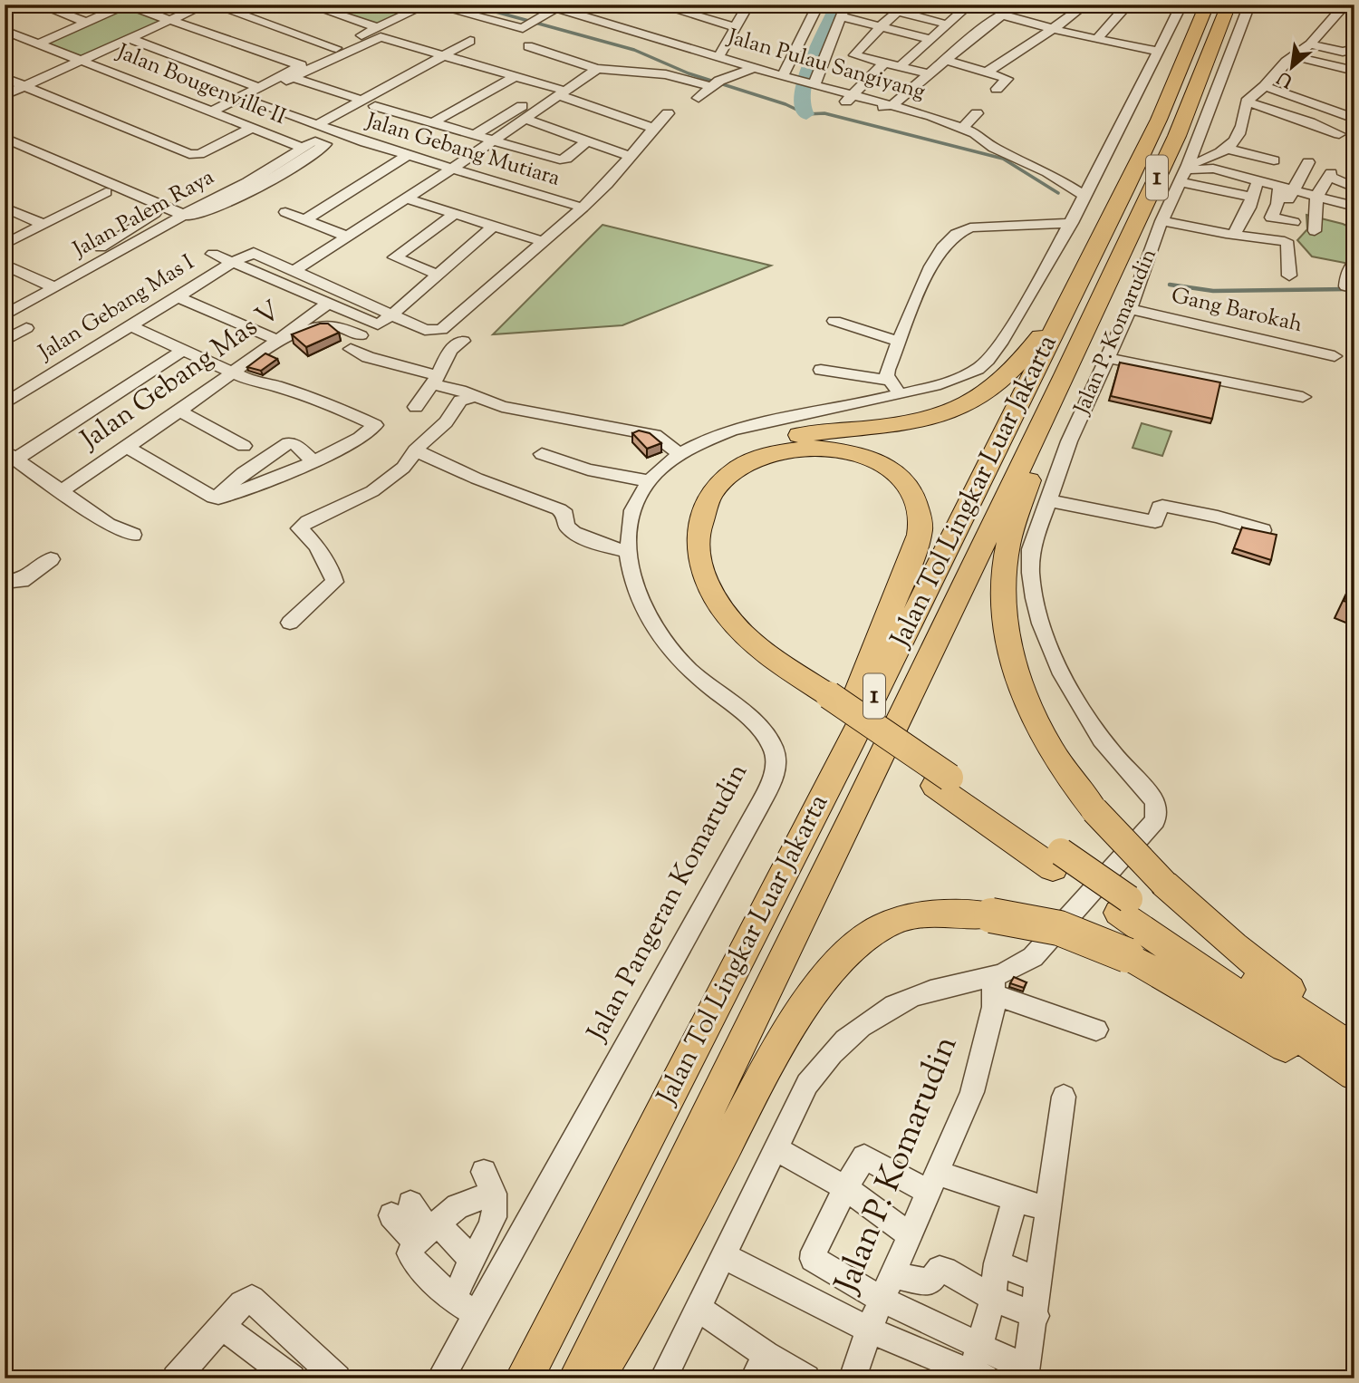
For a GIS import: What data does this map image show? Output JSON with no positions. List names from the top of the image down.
{
  "streets": {
    "highway": ["1", "Jalan Tol Lingkar Luar Jakarta"],
    "street": [
      "Jalan Pulau Sangiyang",
      "Jalan Bougenville II",
      "Jalan Gebang Mutiara",
      "Jalan Palem Raya",
      "Jalan Gebang Mas I",
      "Gang Barokah",
      "Jalan P. Komarudin",
      "Jalan Gebang Mas V",
      "Jalan Pangeran Komarudin"
    ]
  },
  "crossings": [
    ["Jalan Pulau Sangiyang", "Jalan Pangeran Komarudin"],
    ["Jalan Bougenville II", "Jalan Palem Raya"],
    ["Gang Barokah", "Jalan P. Komarudin"],
    ["Jalan Tol Lingkar Luar Jakarta", "Jalan Pangeran Komarudin"]
  ],
  "north": "bottom left"
}
